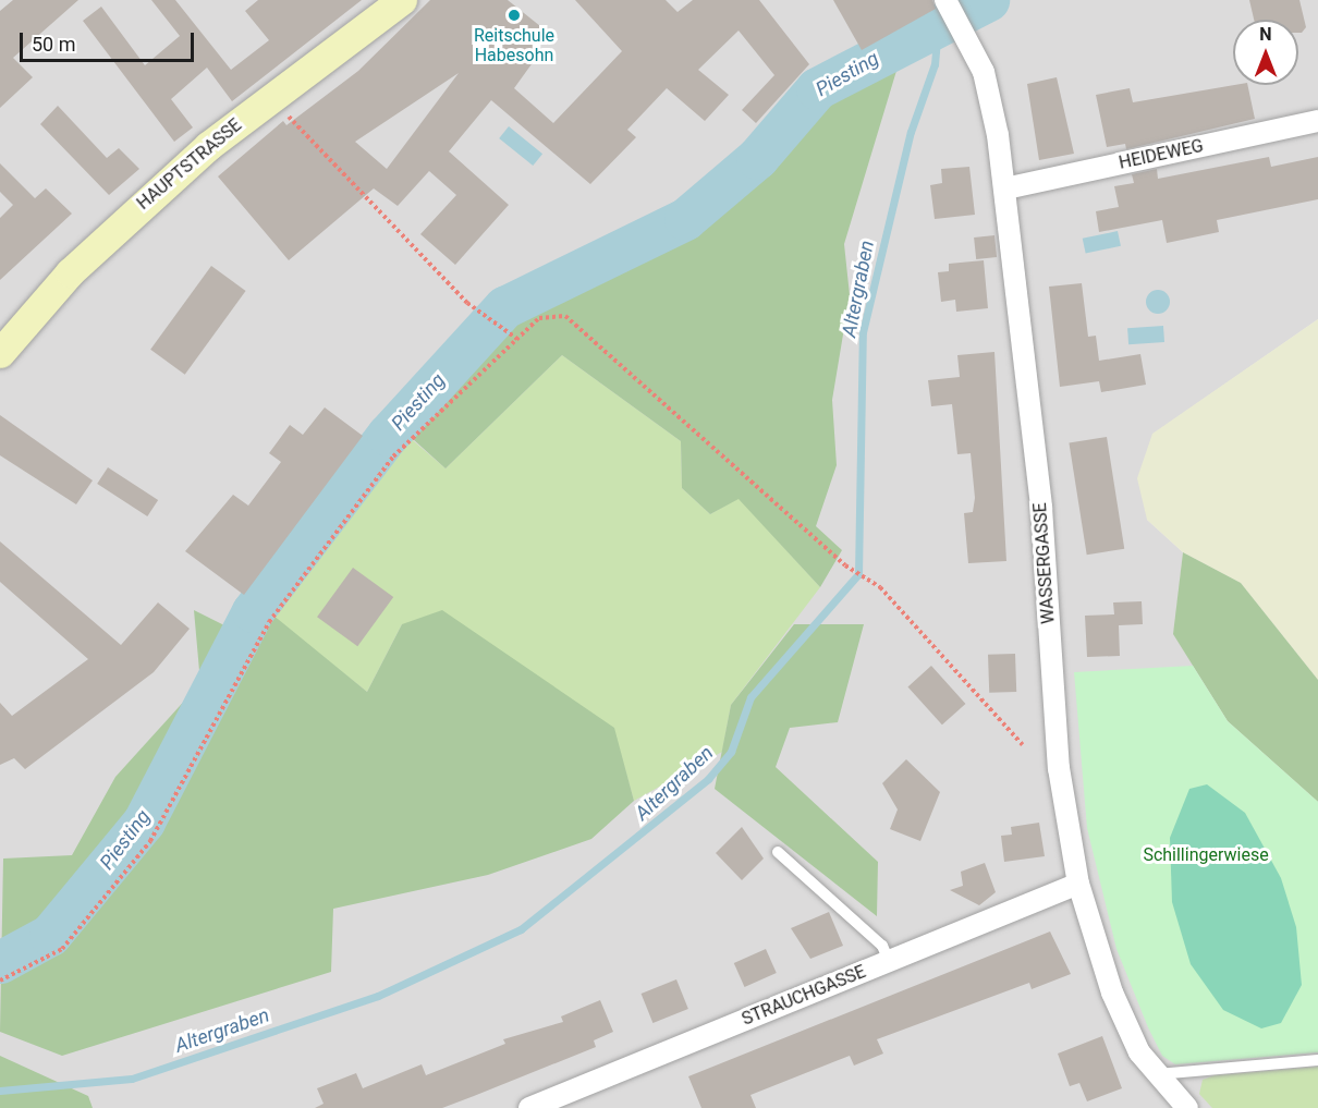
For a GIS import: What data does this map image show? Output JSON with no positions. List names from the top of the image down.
{
  "streets": {
    "main road": ["HAUPTSTRASSE"],
    "street": ["HEIDEWEG", "WASSERGASSE", "STRAUCHGASSE"]
  },
  "crossings": [
    ["HEIDEWEG", "WASSERGASSE"],
    ["WASSERGASSE", "STRAUCHGASSE"]
  ],
  "water": ["Piesting", "Altergraben"],
  "parks": ["Schillingerwiese"],
  "places": ["Reitschule Habesohn"],
  "scale_bar": "50 m",
  "north": "top"
}
